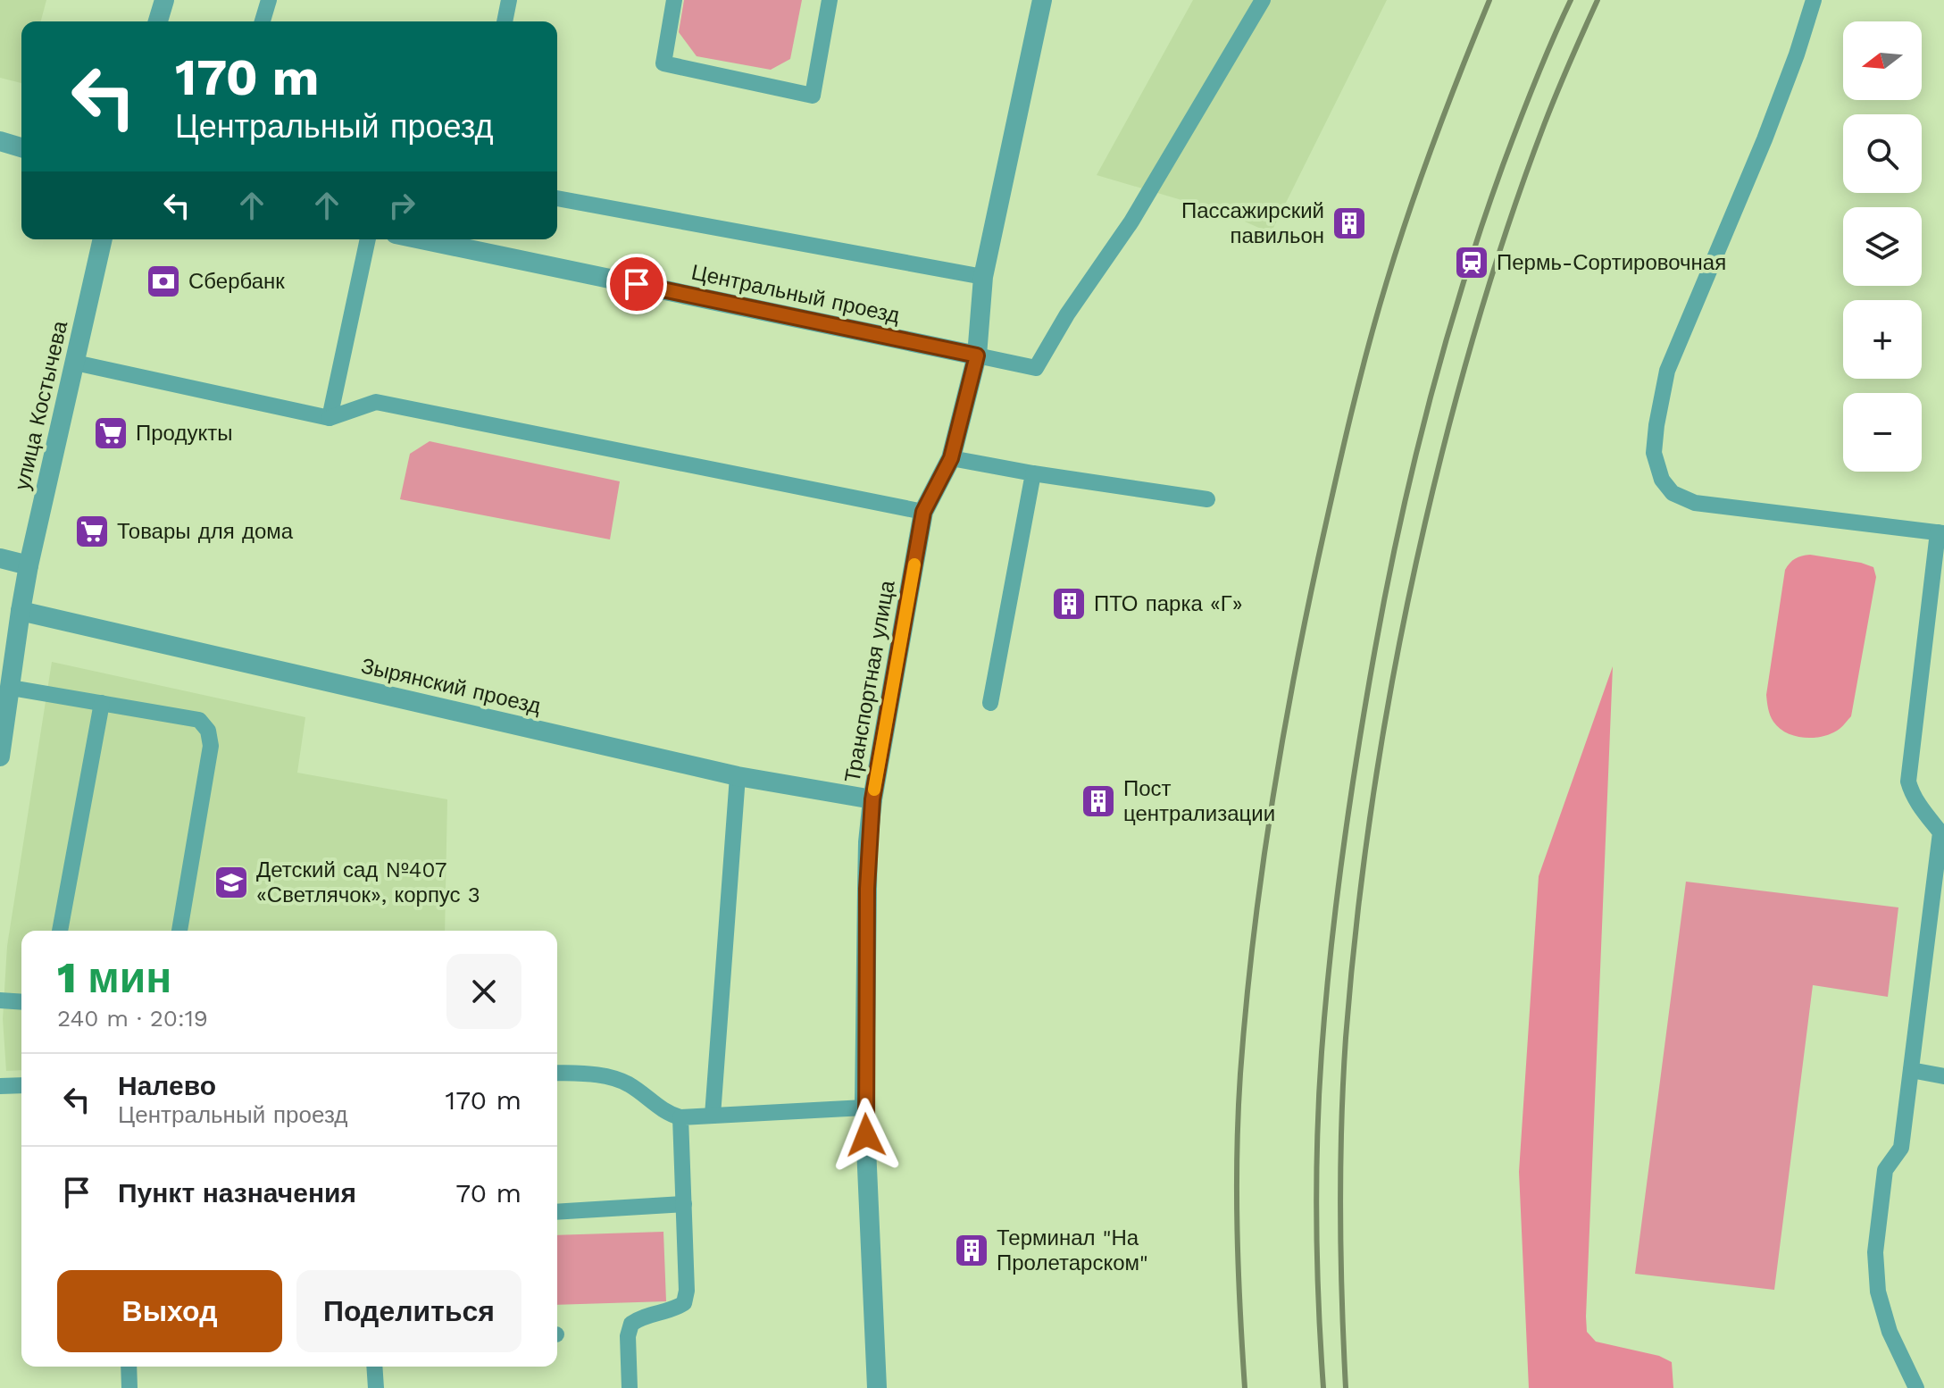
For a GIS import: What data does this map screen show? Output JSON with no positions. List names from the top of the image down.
{
  "streets": {
    "street": [
      "Центральный проезд",
      "улица Костычева",
      "Транспортная улица",
      "Зырянский проезд"
    ]
  },
  "crossings": [
    ["Центральный проезд", "Транспортная улица"],
    ["улица Костычева", "Зырянский проезд"],
    ["Транспортная улица", "Зырянский проезд"]
  ],
  "places": {
    "building": [
      "Пассажирский павильон",
      "ПТО парка «Г»",
      "Пост централизации",
      "Терминал \"На Пролетарском\""
    ],
    "station": ["Пермь-Сортировочная"],
    "bank": ["Сбербанк"],
    "supermarket": ["Продукты", "Товары для дома"],
    "school or university": ["Детский сад №407 «Светлячок», корпус 3"]
  },
  "north": "left",
  "page": {
    "map_buttons": ["+", "−"],
    "turn": ["170 m", "Центральный проезд"],
    "heading": ["1 мин", "240 m · 20:19"],
    "list": [
      {
        "name": "Налево",
        "note": "Центральный проезд",
        "value": "170 m"
      },
      {
        "name": "Пункт назначения",
        "value": "70 m"
      }
    ],
    "buttons": ["Выход", "Поделиться"]
  }
}
